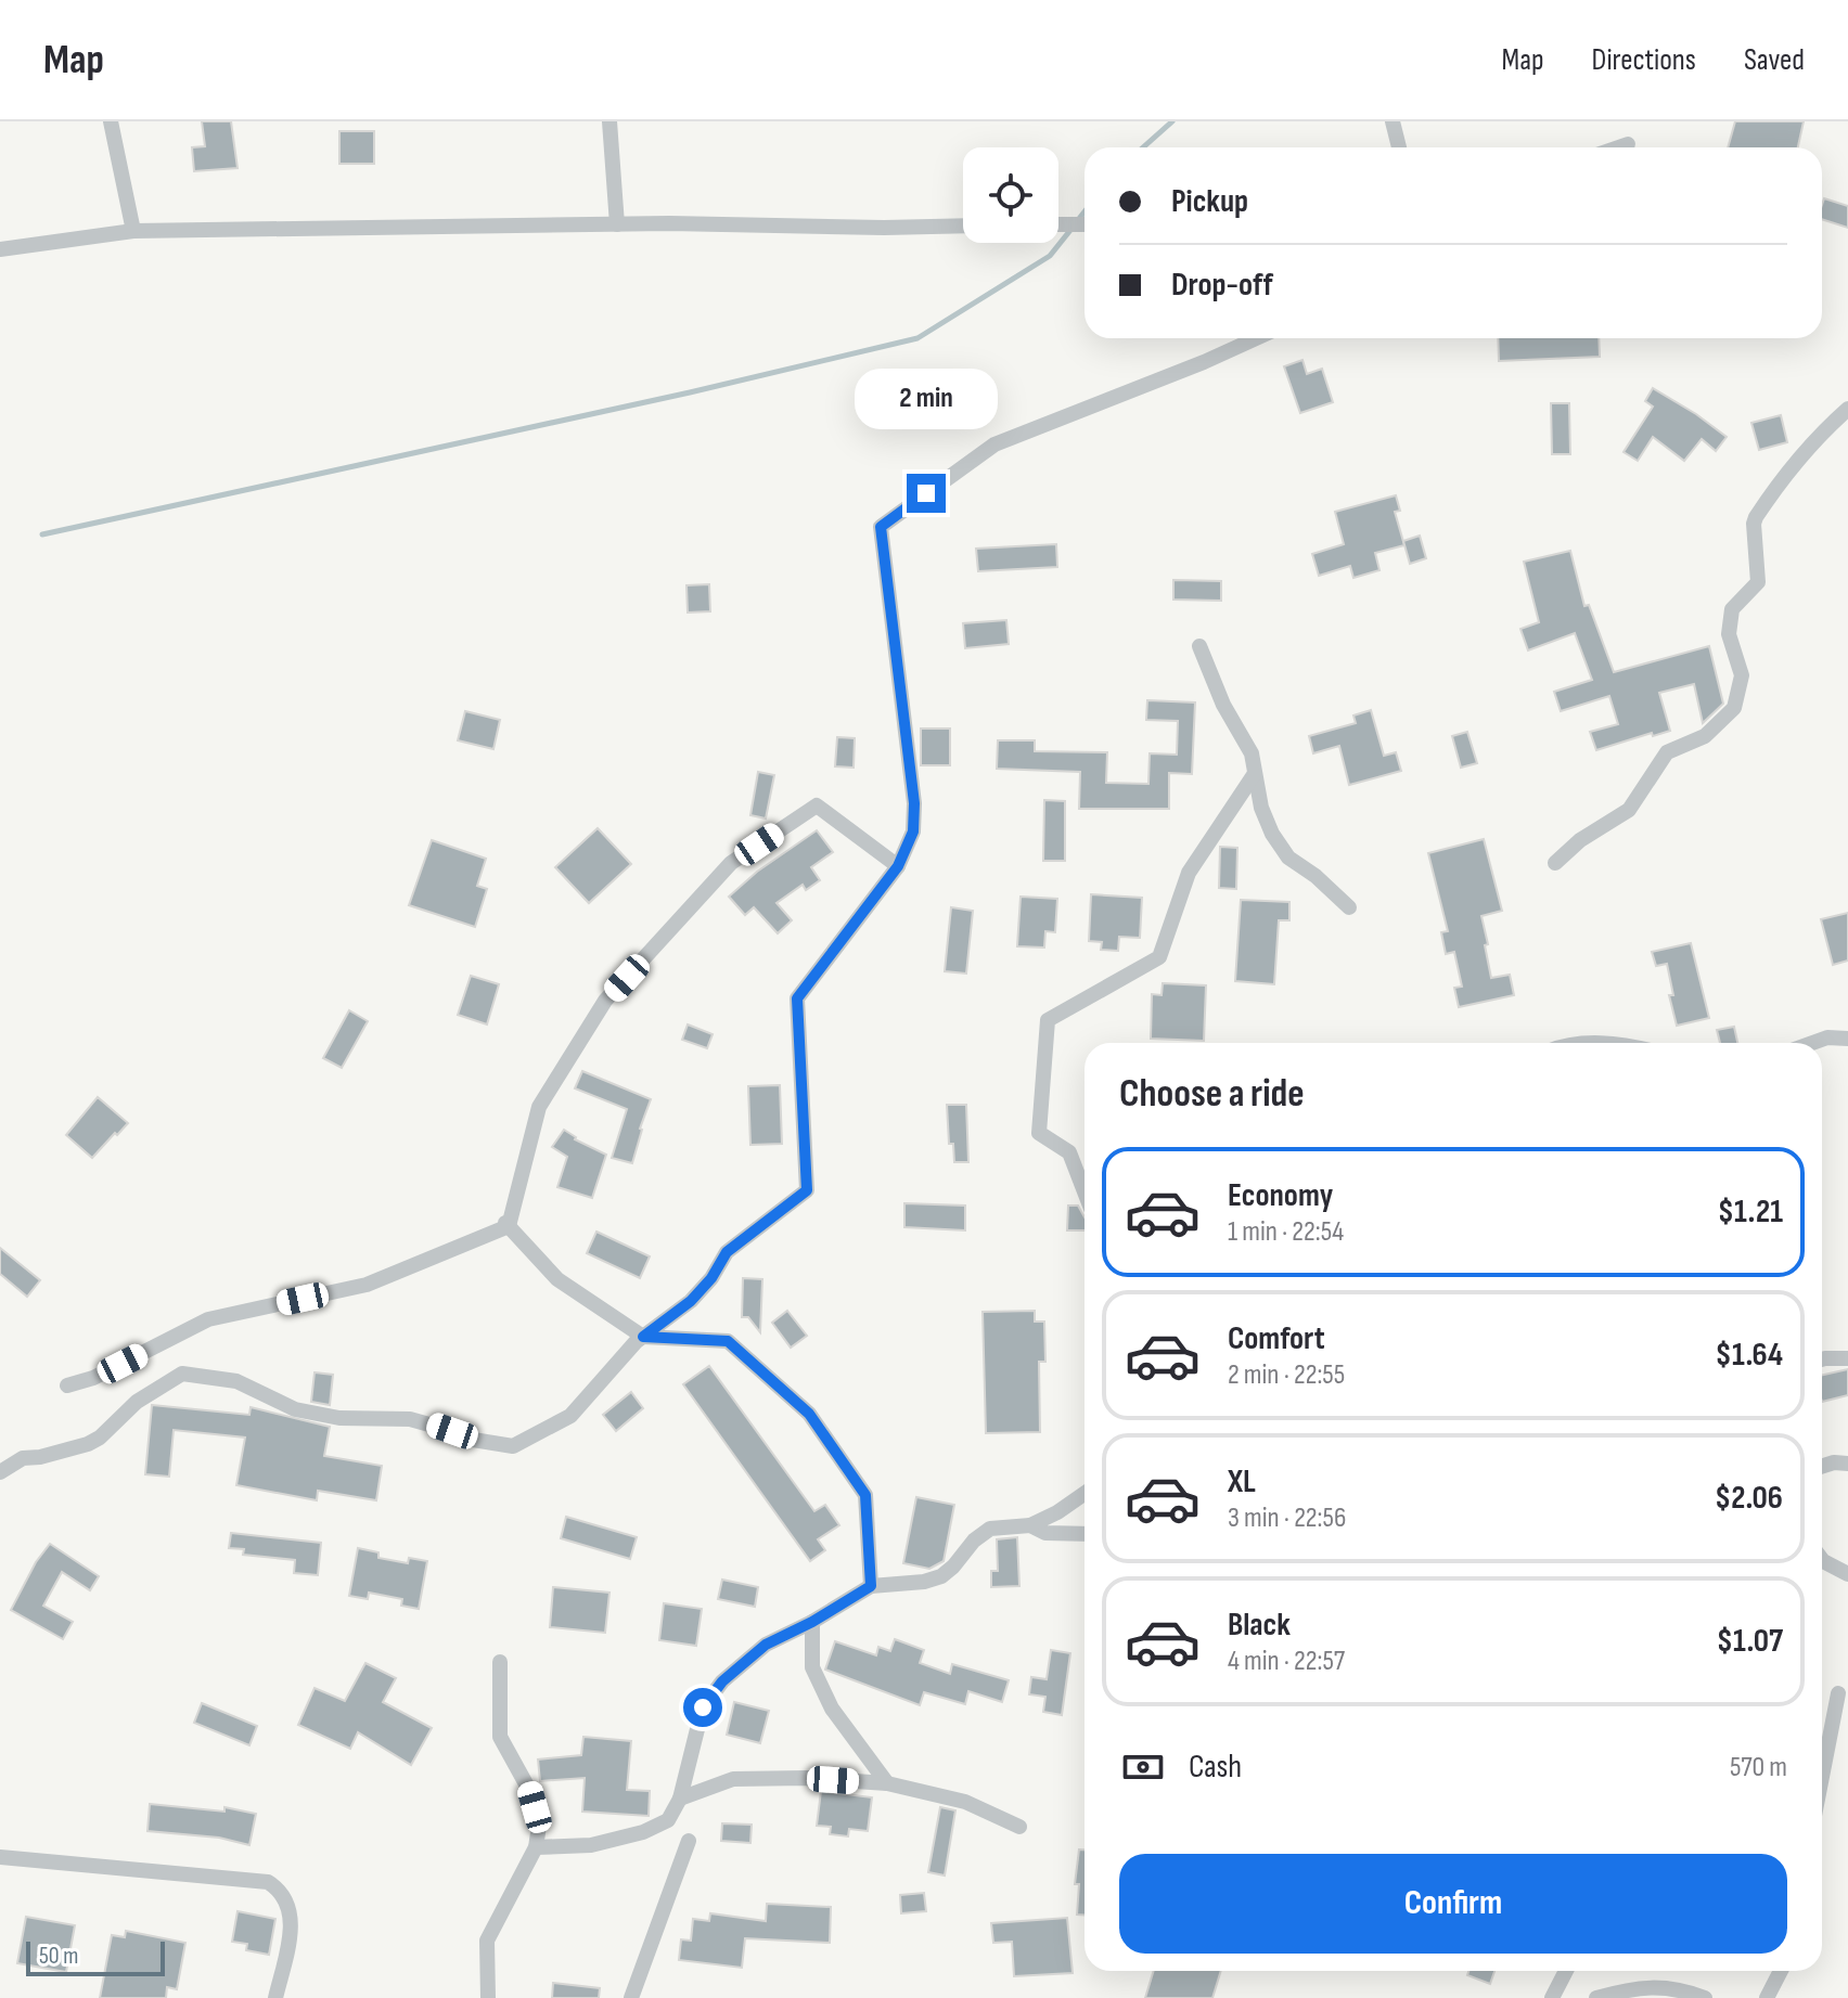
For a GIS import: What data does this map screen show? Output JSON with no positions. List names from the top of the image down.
{
  "scale_bar": "50 m",
  "page": {
    "header": "Map",
    "nav": ["Map", "Directions", "Saved"],
    "banner": ["Pickup", "Drop-off"],
    "bubble": "2 min",
    "heading": "Choose a ride",
    "list": [
      {
        "name": "Economy",
        "note": "1 min · 22:54",
        "value": "$1.21"
      },
      {
        "name": "Comfort",
        "note": "2 min · 22:55",
        "value": "$1.64"
      },
      {
        "name": "XL",
        "note": "3 min · 22:56",
        "value": "$2.06"
      },
      {
        "name": "Black",
        "note": "4 min · 22:57",
        "value": "$1.07"
      }
    ],
    "pay": ["Cash", "570 m"],
    "buttons": "Confirm",
    "scale": "50 m"
  }
}
